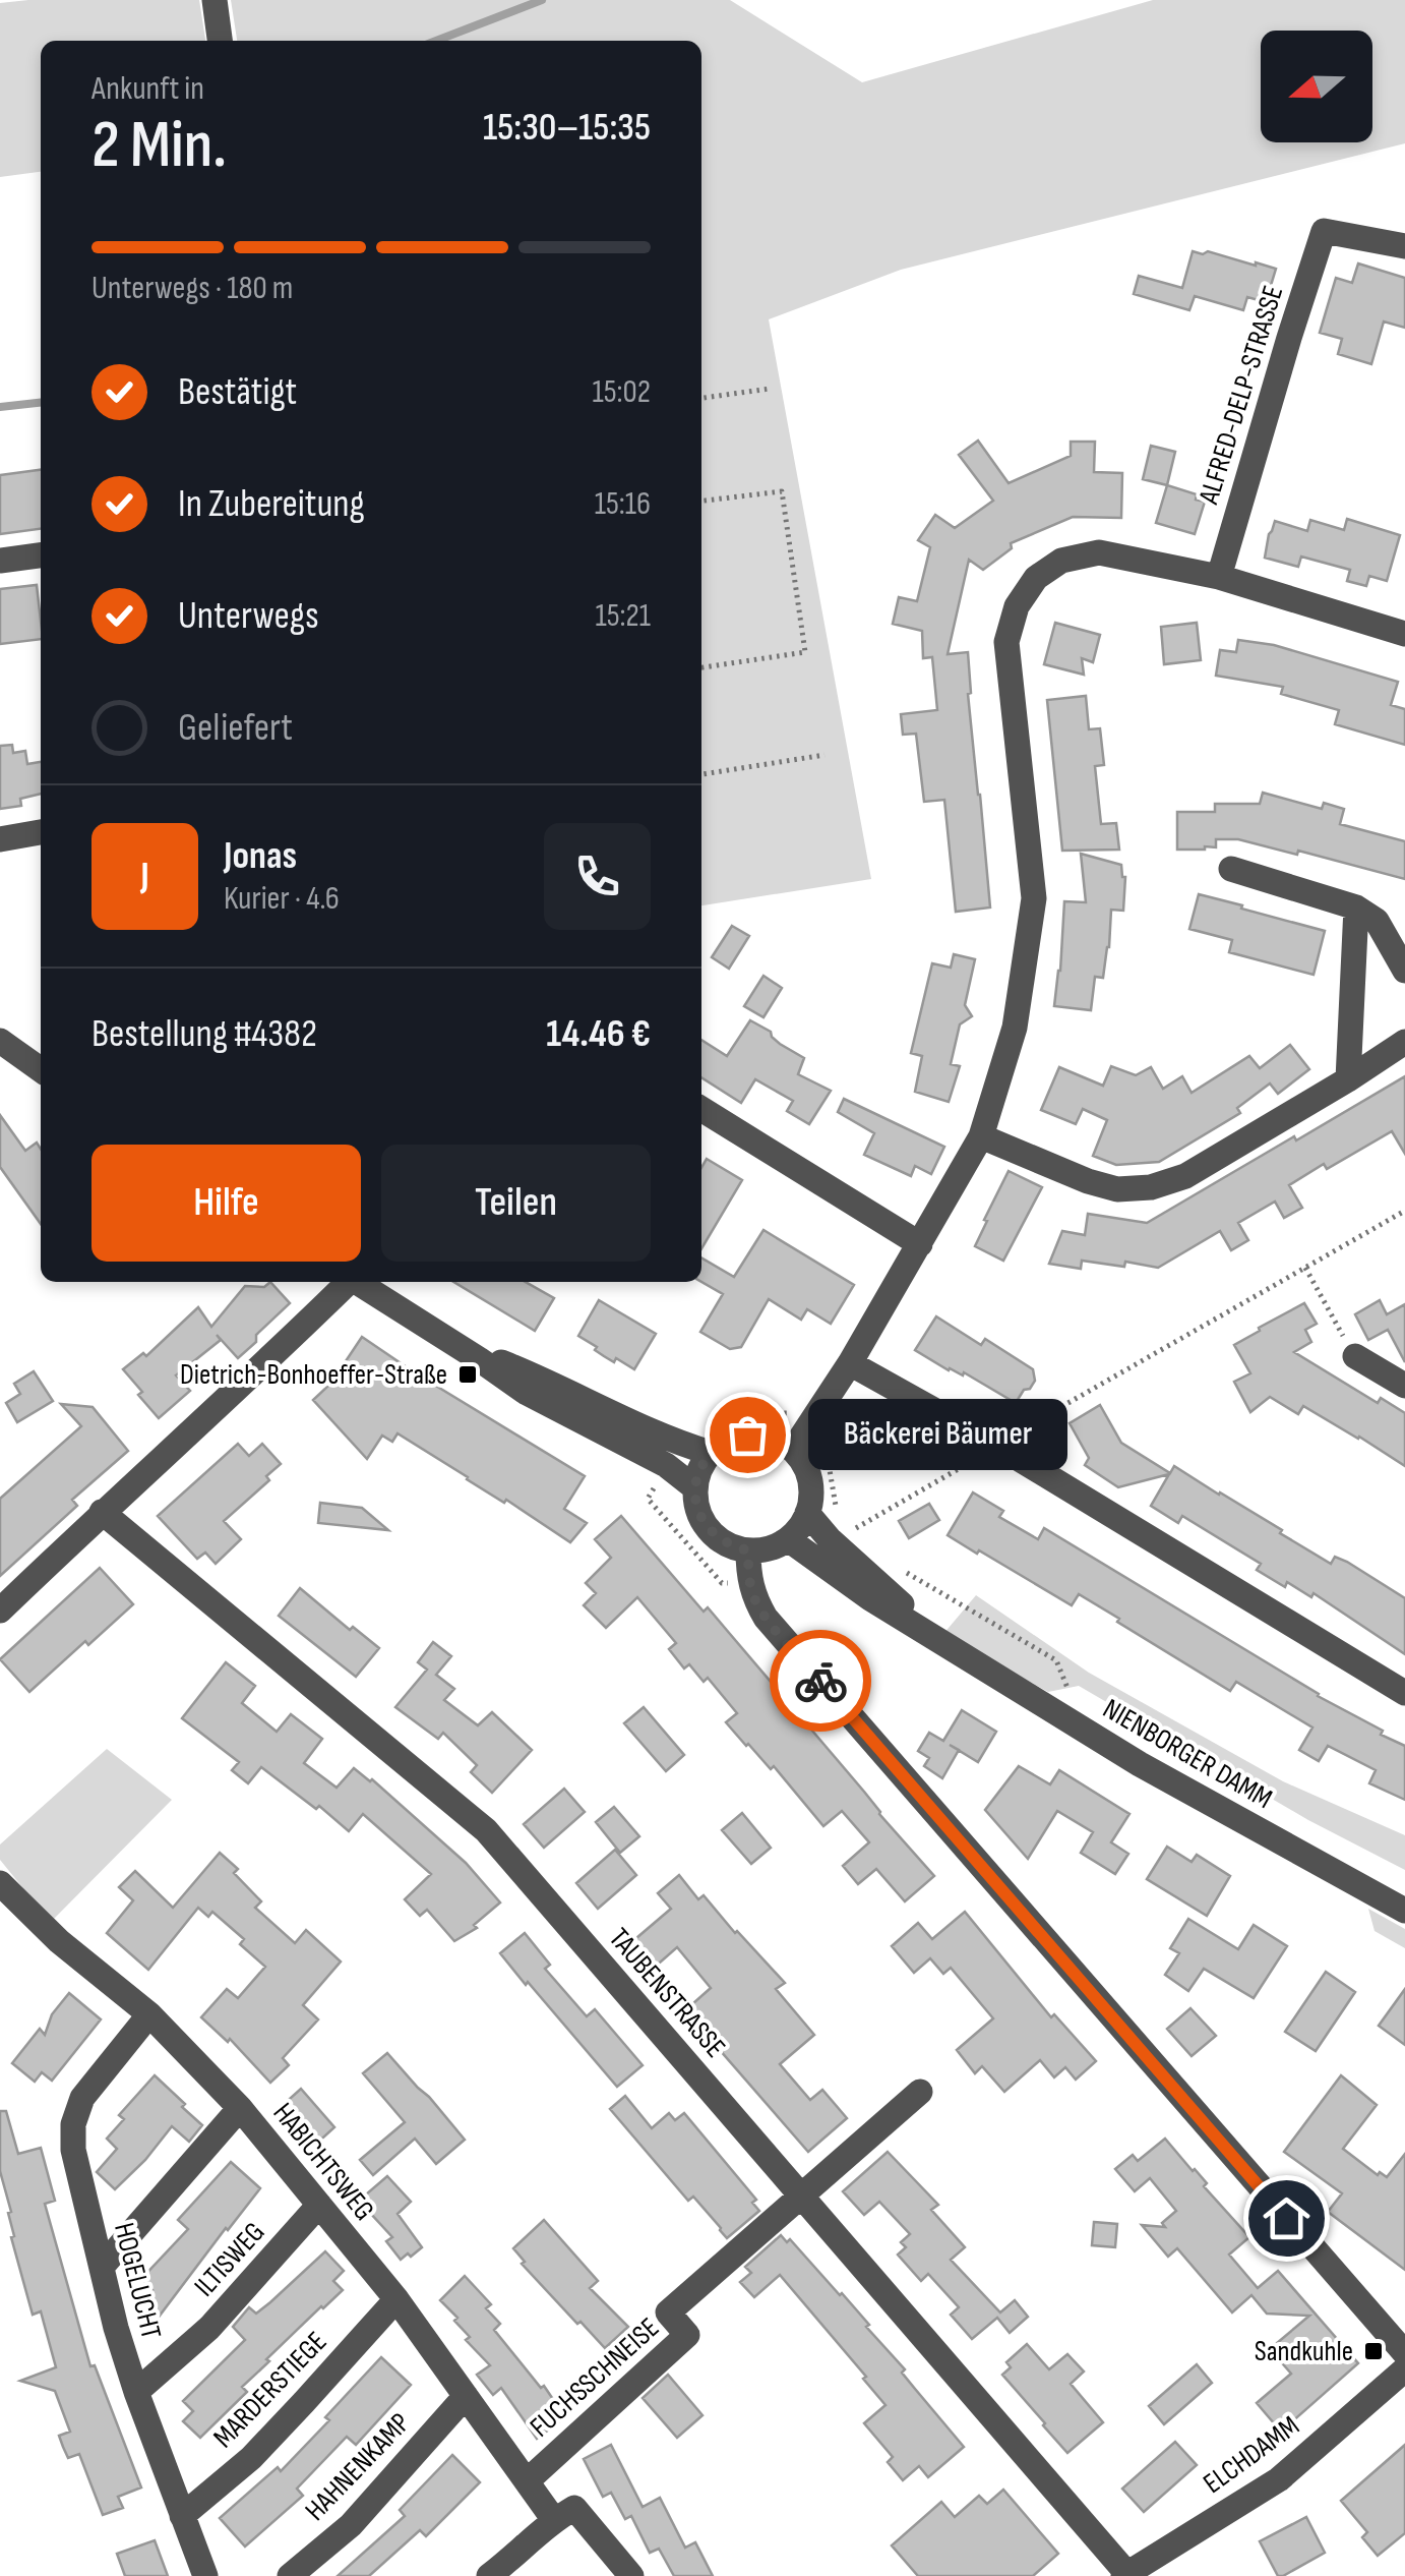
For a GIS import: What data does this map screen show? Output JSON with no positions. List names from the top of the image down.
{
  "streets": {
    "street": [
      "ALFRED-DELP-STRASSE",
      "NIENBORGER DAMM",
      "TAUBENSTRASSE",
      "HABICHTSWEG",
      "ILTISWEG",
      "HOGELUCHT",
      "FUCHSSCHNEISE",
      "MARDERSTIEGE",
      "ELCHDAMM",
      "HAHNENKAMP"
    ]
  },
  "crossings": [
    ["TAUBENSTRASSE", "FUCHSSCHNEISE"],
    ["TAUBENSTRASSE", "ELCHDAMM"],
    ["HABICHTSWEG", "ILTISWEG"],
    ["HABICHTSWEG", "HOGELUCHT"],
    ["HABICHTSWEG", "FUCHSSCHNEISE"],
    ["HABICHTSWEG", "MARDERSTIEGE"],
    ["HABICHTSWEG", "HAHNENKAMP"],
    ["ILTISWEG", "HOGELUCHT"],
    ["HOGELUCHT", "MARDERSTIEGE"]
  ],
  "places": {
    "transit": ["Dietrich-Bonhoeffer-Straße", "Sandkuhle"],
    "other": ["Bäckerei Bäumer"]
  },
  "north": "left",
  "page": {
    "heading": ["2 Min.", "Ankunft in", "15:30–15:35"],
    "panel": [
      "Jonas",
      "Kurier · 4.6",
      "Bestellung #4382",
      "14.46 €"
    ],
    "bar": "Unterwegs · 180 m",
    "list": [
      ["Bestätigt", "15:02"],
      ["In Zubereitung", "15:16"],
      ["Unterwegs", "15:21"],
      "Geliefert"
    ],
    "round": "J",
    "buttons": ["Hilfe", "Teilen"],
    "bubble": "Bäckerei Bäumer"
  }
}
